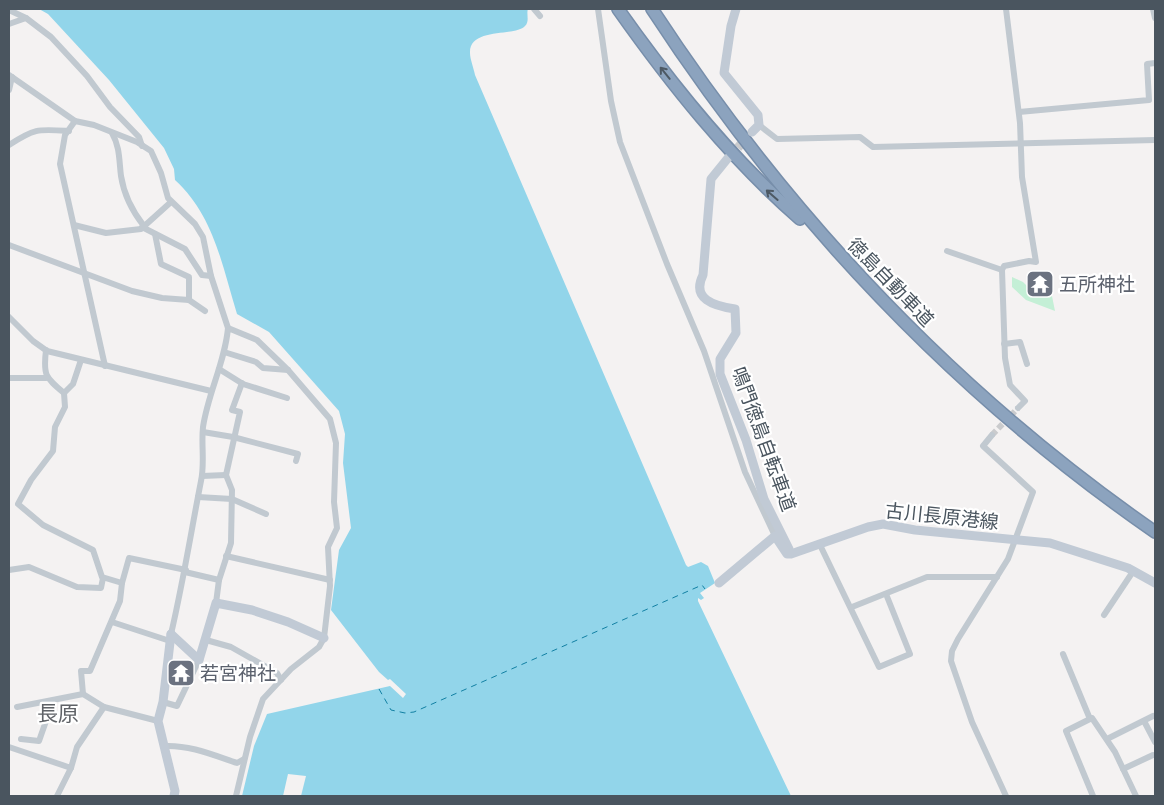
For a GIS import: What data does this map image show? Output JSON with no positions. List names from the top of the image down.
{
  "streets": {
    "highway": ["徳島自動車道"],
    "main road": ["鳴門徳島自転車道", "古川長原港線"]
  },
  "crossings": [
    ["鳴門徳島自転車道", "古川長原港線"]
  ],
  "districts": ["長原"],
  "places": {
    "temple": ["五所神社", "若宮神社"]
  }
}
